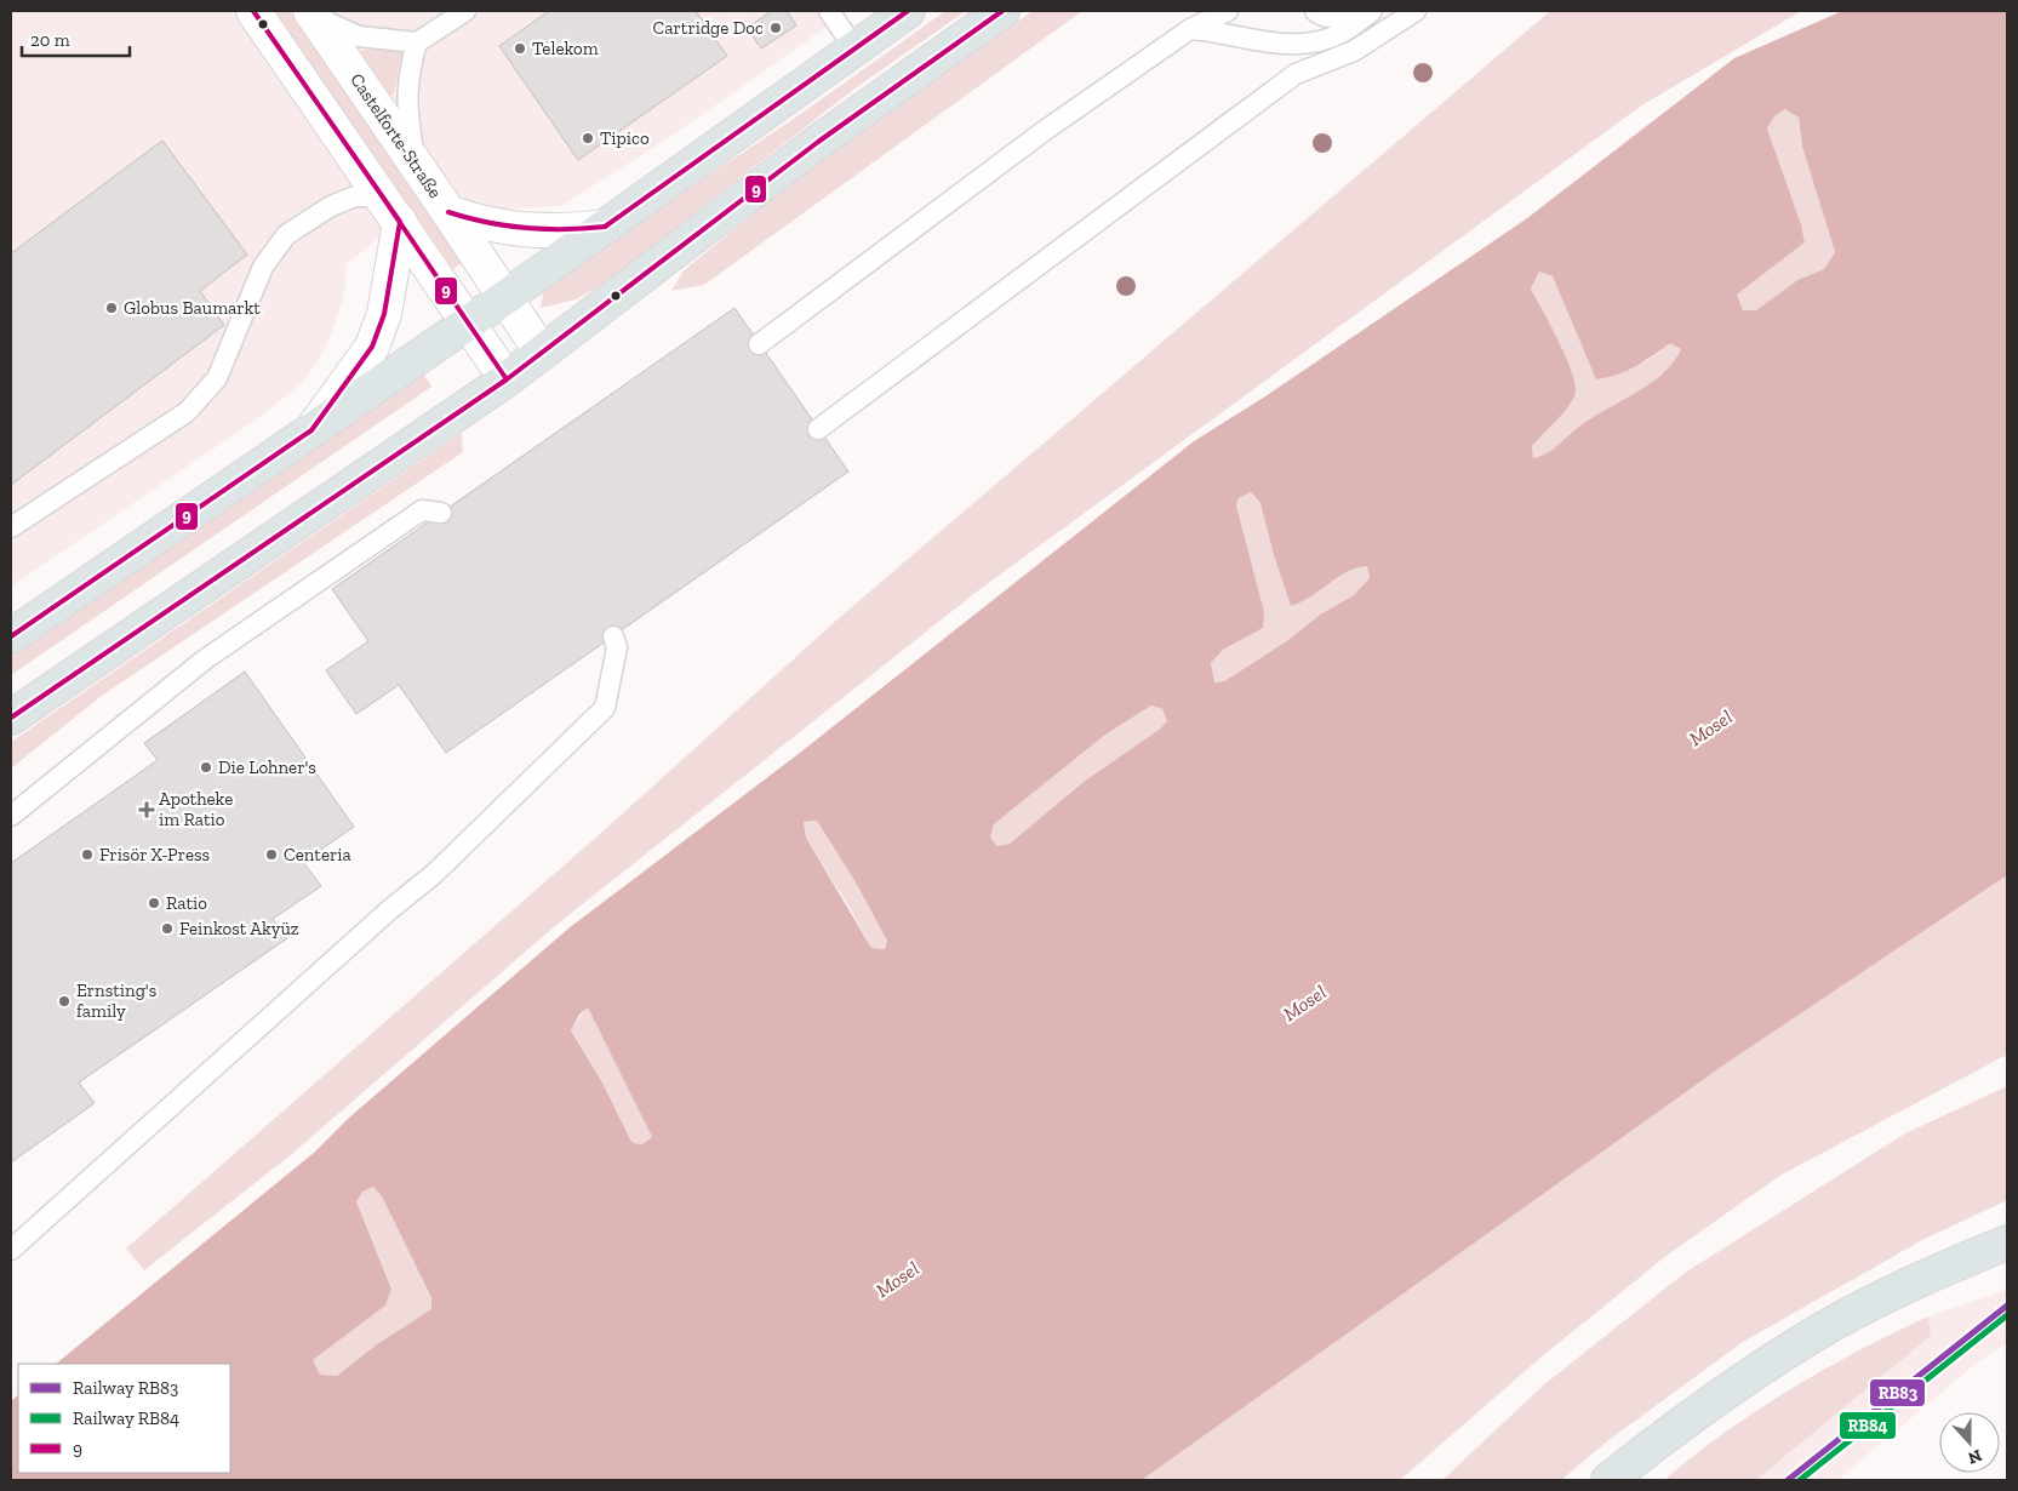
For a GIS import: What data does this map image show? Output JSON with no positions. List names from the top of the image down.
{
  "streets": {
    "street": ["Castelforte-Straße"]
  },
  "water": ["Mosel"],
  "places": {
    "other": [
      "Cartridge Doc",
      "Telekom",
      "Tipico",
      "Globus Baumarkt",
      "Die Lohner's",
      "Frisör X-Press",
      "Centeria",
      "Ratio",
      "Feinkost Akyüz",
      "Ernsting's family"
    ],
    "health": ["Apotheke im Ratio"]
  },
  "lines": ["transit line 9", "rail line RB83", "rail line RB84"],
  "legend": ["Railway RB83", "Railway RB84", "9"],
  "scale_bar": "20 m",
  "north": "bottom"
}
